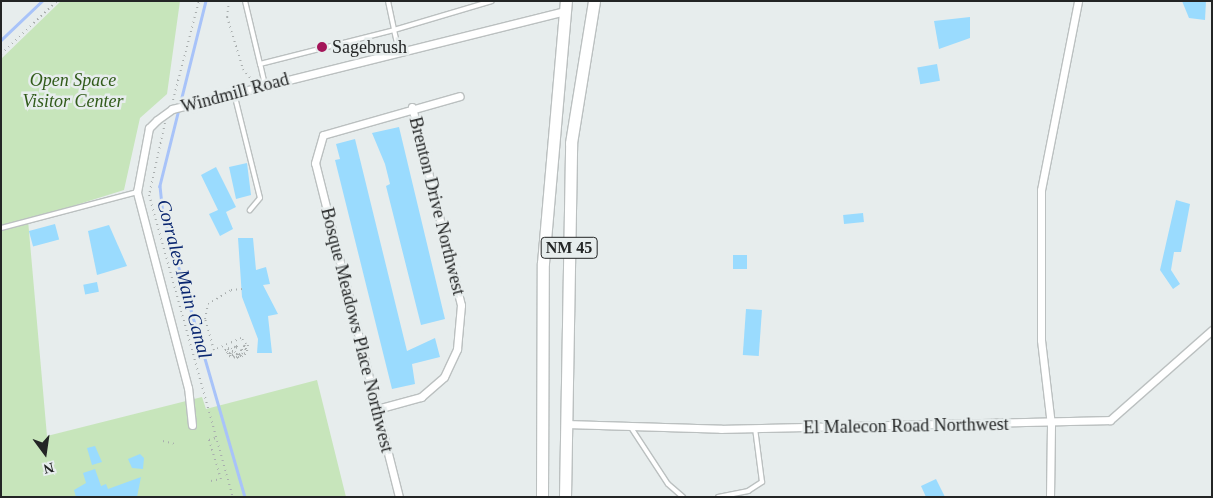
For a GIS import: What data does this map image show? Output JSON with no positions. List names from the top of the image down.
{
  "streets": {
    "main road": ["NM 45"],
    "street": [
      "Windmill Road",
      "Brenton Drive Northwest",
      "Bosque Meadows Place Northwest",
      "El Malecon Road Northwest"
    ]
  },
  "crossings": [
    ["Windmill Road", "NM 45"],
    ["Brenton Drive Northwest", "Bosque Meadows Place Northwest"],
    ["NM 45", "El Malecon Road Northwest"]
  ],
  "water": ["Corrales Main Canal"],
  "parks": ["Open Space Visitor Center"],
  "places": ["Sagebrush"],
  "north": "bottom"
}
